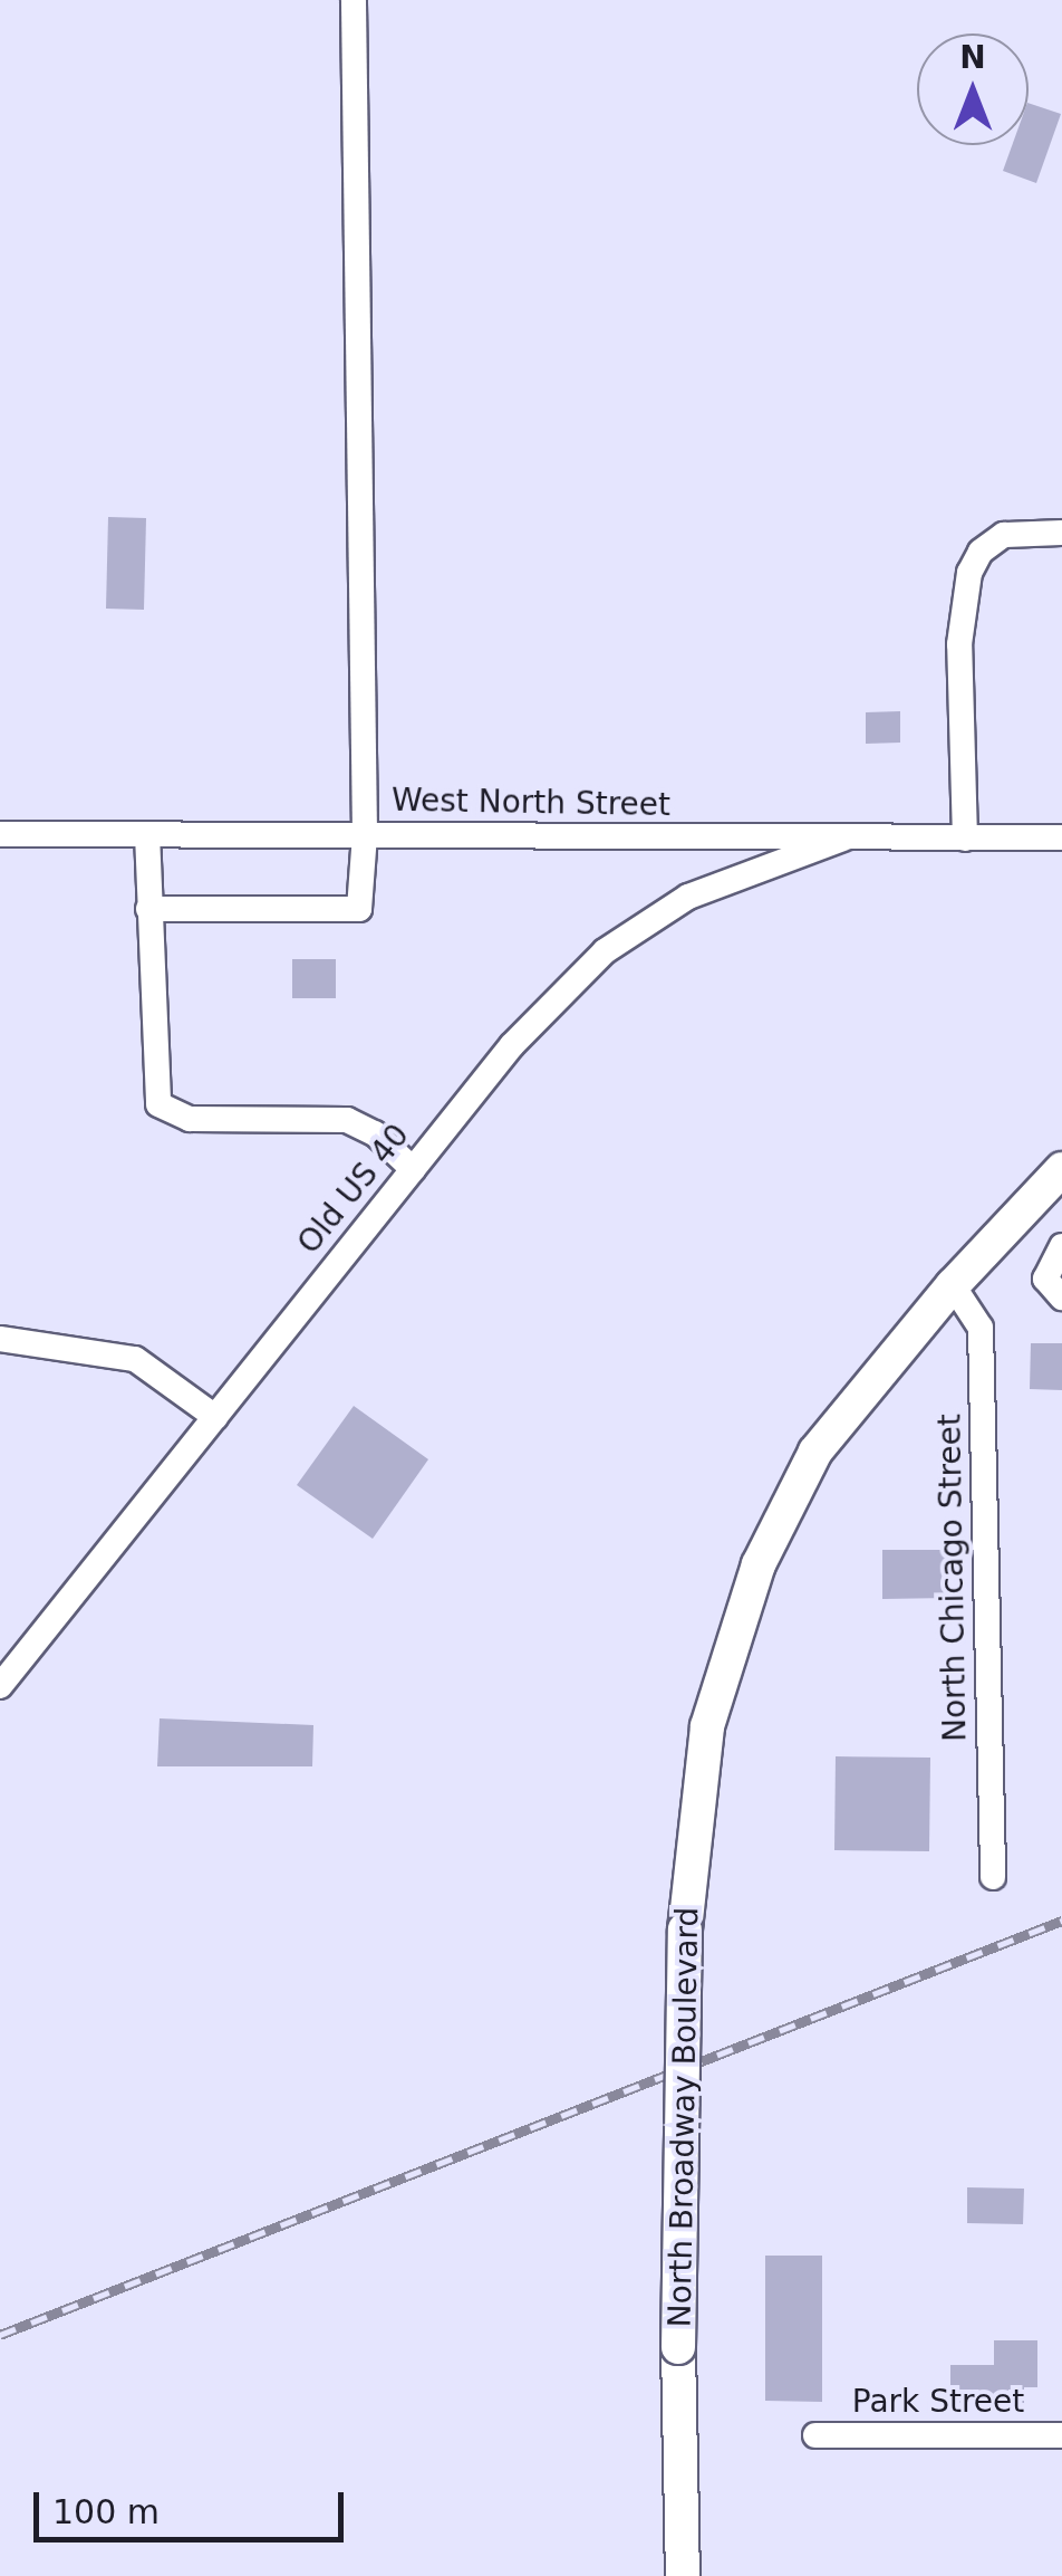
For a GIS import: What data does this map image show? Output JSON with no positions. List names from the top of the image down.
{
  "streets": {
    "main road": ["North Broadway Boulevard"],
    "street": [
      "West North Street",
      "Old US 40",
      "North Chicago Street",
      "Park Street"
    ]
  },
  "crossings": [
    ["West North Street", "Old US 40"],
    ["North Chicago Street", "North Broadway Boulevard"]
  ],
  "scale_bar": "100 m",
  "north": "top"
}
